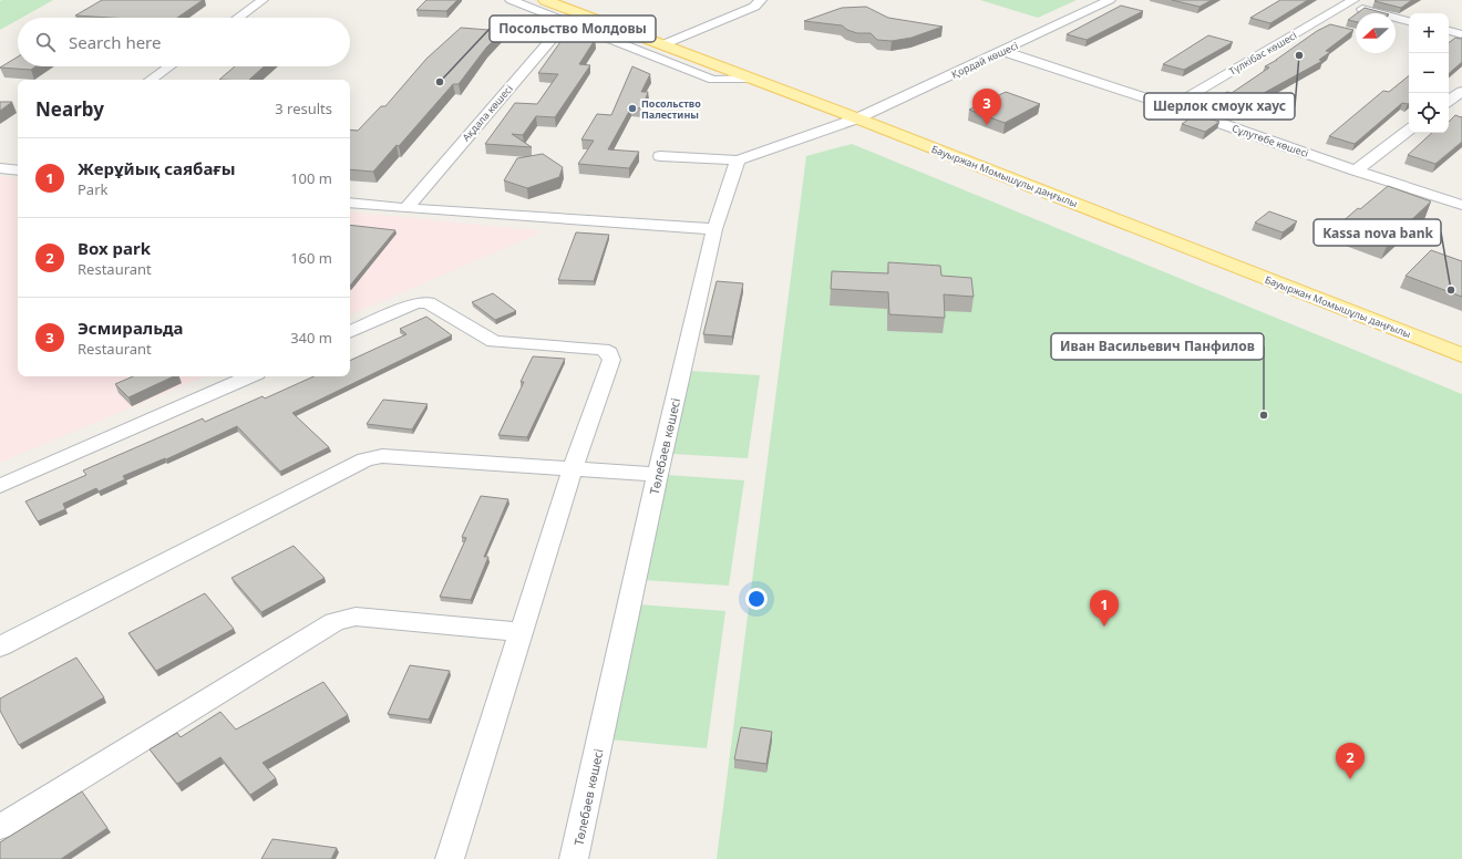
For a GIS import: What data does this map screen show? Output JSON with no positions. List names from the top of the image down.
{
  "streets": {
    "main road": ["Бауыржан Момышұлы даңғылы"],
    "street": [
      "Түлкібас көшесі",
      "Қордай көшесі",
      "Ақдала көшесі",
      "Сұлутөбе көшесі",
      "Төлебаев көшесі"
    ]
  },
  "crossings": [
    ["Түлкібас көшесі", "Сұлутөбе көшесі"],
    ["Қордай көшесі", "Сұлутөбе көшесі"],
    ["Қордай көшесі", "Бауыржан Момышұлы даңғылы"]
  ],
  "places": [
    "Шерлок смоук хаус",
    "Посольство Молдовы",
    "Посольство Палестины",
    "Kassa nova bank",
    "Иван Васильевич Панфилов"
  ],
  "north": "left",
  "page": {
    "map_buttons": ["+", "−"],
    "search": "Search here",
    "heading": ["Nearby", "3 results"],
    "pins": ["3", "1", "2"],
    "list": [
      {
        "mark": "1",
        "name": "Жерұйық саябағы",
        "note": "Park",
        "value": "100 m"
      },
      {
        "mark": "2",
        "name": "Box park",
        "note": "Restaurant",
        "value": "160 m"
      },
      {
        "mark": "3",
        "name": "Эсмиральда",
        "note": "Restaurant",
        "value": "340 m"
      }
    ]
  }
}
